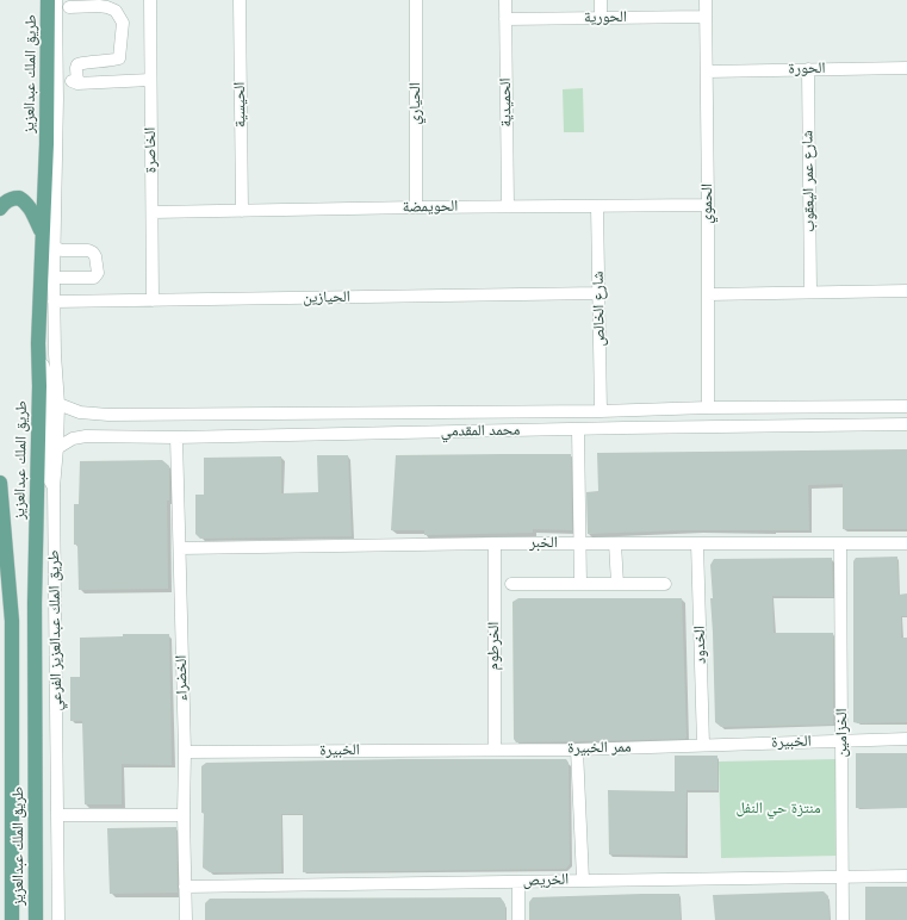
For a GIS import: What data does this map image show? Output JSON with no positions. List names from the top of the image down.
{
  "streets": {
    "main road": ["طريق الملك عبدالعزيز"],
    "street": [
      "الحورية",
      "الحورة",
      "الحميدية",
      "الحياري",
      "الحيسية",
      "الخاصرة",
      "شارع عمر اليعقوب",
      "الحموي",
      "الحويمضة",
      "الحيازين",
      "شارع الخالص",
      "محمد المقدمي",
      "الخبر",
      "طريق الملك عبدالعزيز الفرعي",
      "الخدود",
      "الخرطوم",
      "الخضراء",
      "الخزامين",
      "الخبيرة",
      "ممر الخبيرة",
      "الخريص"
    ]
  },
  "crossings": [
    ["الحورية", "الحميدية"],
    ["الحورية", "الحموي"],
    ["الحورة", "شارع عمر اليعقوب"],
    ["الحورة", "الحموي"],
    ["طريق الملك عبدالعزيز", "طريق الملك عبدالعزيز الفرعي"],
    ["الحميدية", "الحويمضة"],
    ["الحياري", "الحويمضة"],
    ["الحيسية", "الحويمضة"],
    ["الخاصرة", "الحويمضة"],
    ["الخاصرة", "الحيازين"],
    ["الحموي", "الحويمضة"],
    ["الحموي", "محمد المقدمي"],
    ["الحويمضة", "شارع الخالص"],
    ["الحيازين", "شارع الخالص"],
    ["شارع الخالص", "محمد المقدمي"],
    ["محمد المقدمي", "الخضراء"],
    ["الخبر", "الخدود"],
    ["الخبر", "الخرطوم"],
    ["الخبر", "الخضراء"],
    ["الخبر", "الخزامين"],
    ["الخدود", "الخبيرة"],
    ["الخدود", "ممر الخبيرة"],
    ["الخرطوم", "الخبيرة"],
    ["الخرطوم", "ممر الخبيرة"],
    ["الخضراء", "الخبيرة"],
    ["الخضراء", "الخريص"],
    ["الخزامين", "الخبيرة"],
    ["الخزامين", "الخريص"],
    ["الخبيرة", "ممر الخبيرة"]
  ],
  "parks": ["منتزة حي النفل"]
}
